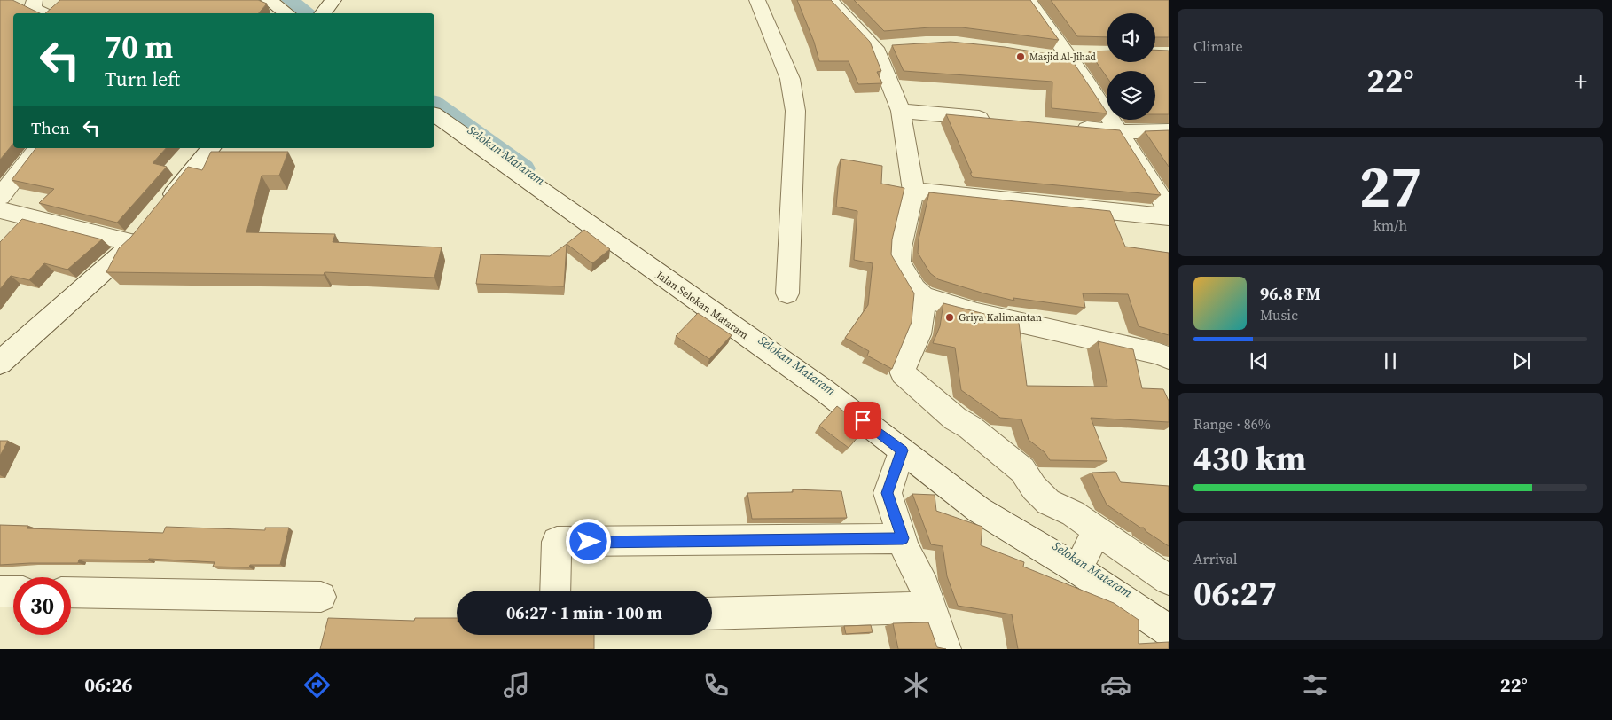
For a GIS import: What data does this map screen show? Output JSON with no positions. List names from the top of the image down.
{
  "streets": {
    "street": ["Jalan Selokan Mataram"]
  },
  "water": ["Selokan Mataram"],
  "places": ["Masjid Al-Jihad", "Griya Kalimantan"],
  "page": {
    "tile": [
      "Climate",
      ["27", "km/h"],
      ["Range · 86%", "430 km"],
      ["Arrival", "06:27"]
    ],
    "turn": ["70 m", "Turn left"],
    "heat": ["−", "22°", "+"],
    "then": "Then",
    "song": ["96.8 FM", "Music"],
    "limit": "30",
    "trip": "06:27 · 1 min · 100 m",
    "tabs": ["06:26", "22°"]
  }
}
